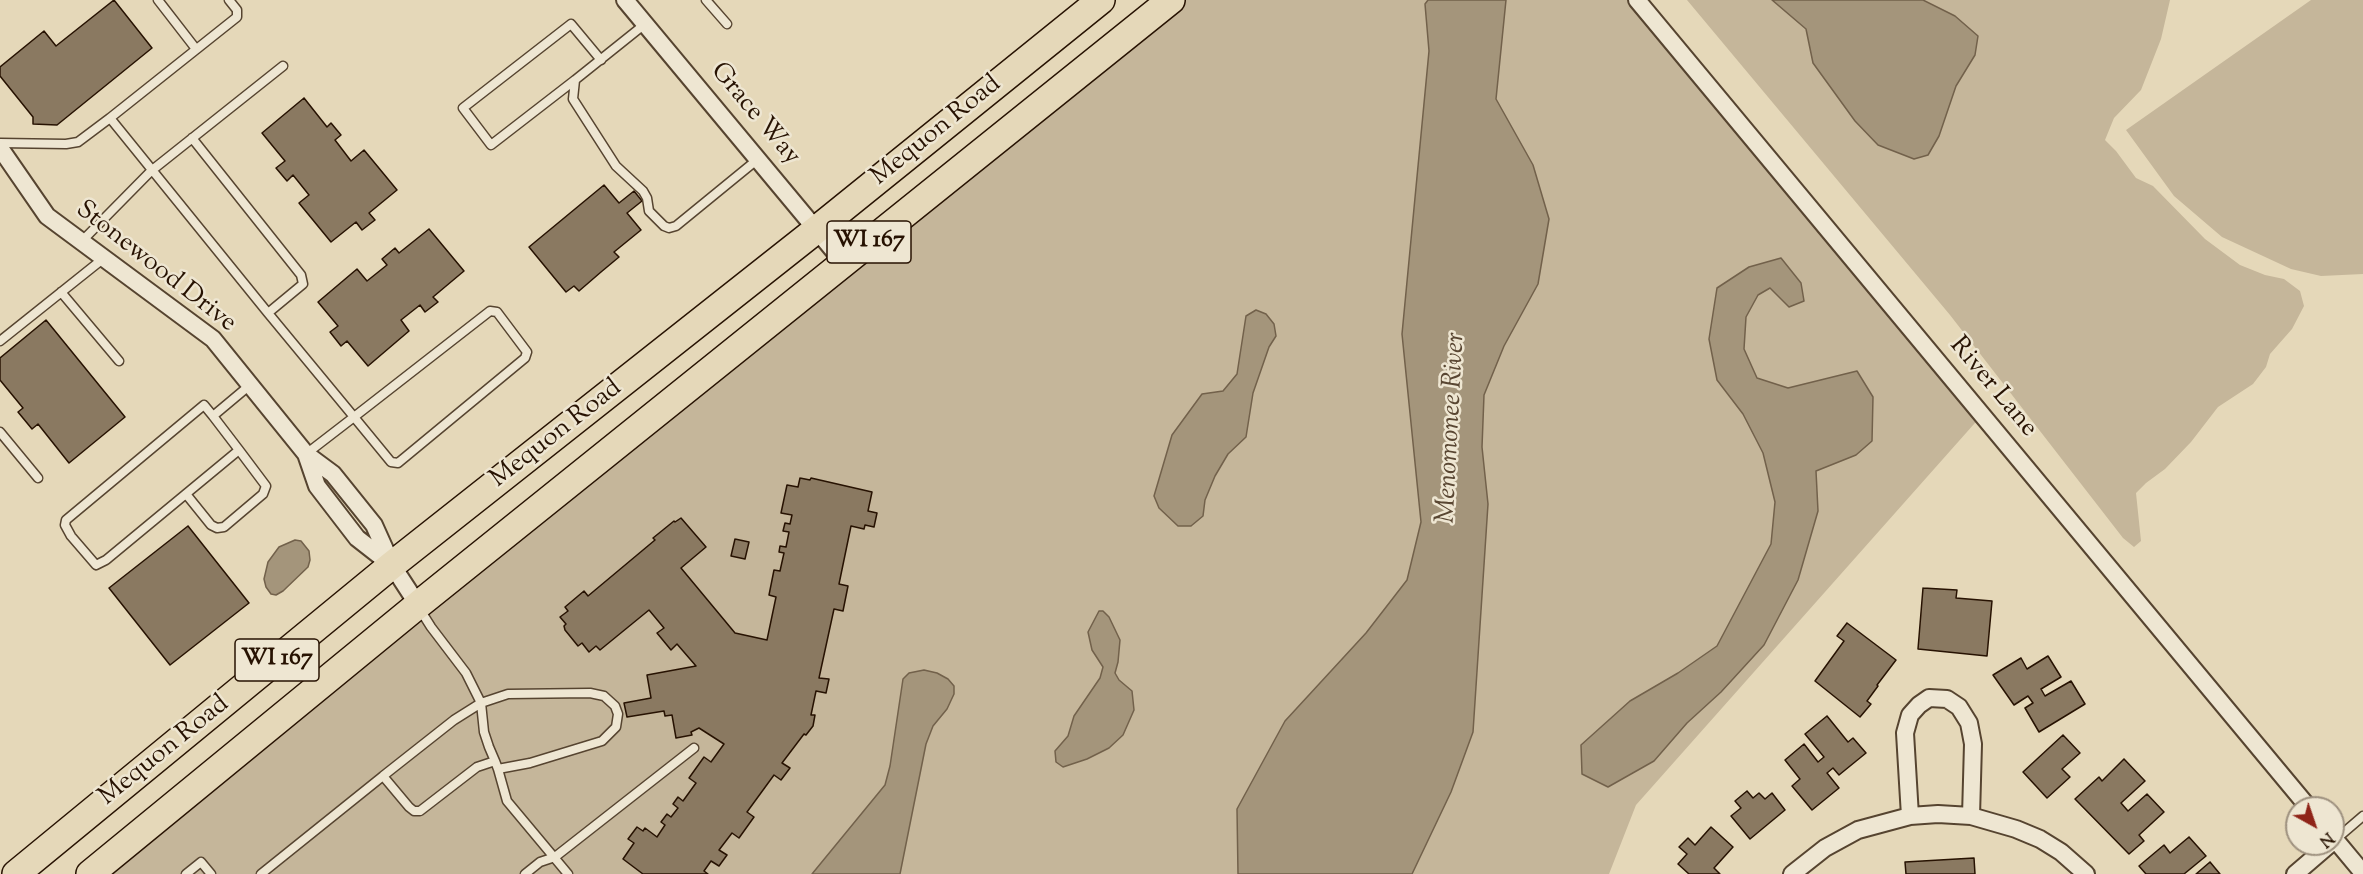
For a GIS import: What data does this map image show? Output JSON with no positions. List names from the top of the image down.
{
  "streets": {
    "main road": ["Mequon Road", "WI 167"],
    "street": ["Grace Way", "Stonewood Drive", "River Lane"]
  },
  "crossings": [
    ["Grace Way", "Mequon Road"],
    ["Mequon Road", "Stonewood Drive"]
  ],
  "water": ["Menomonee River"],
  "north": "bottom right"
}
